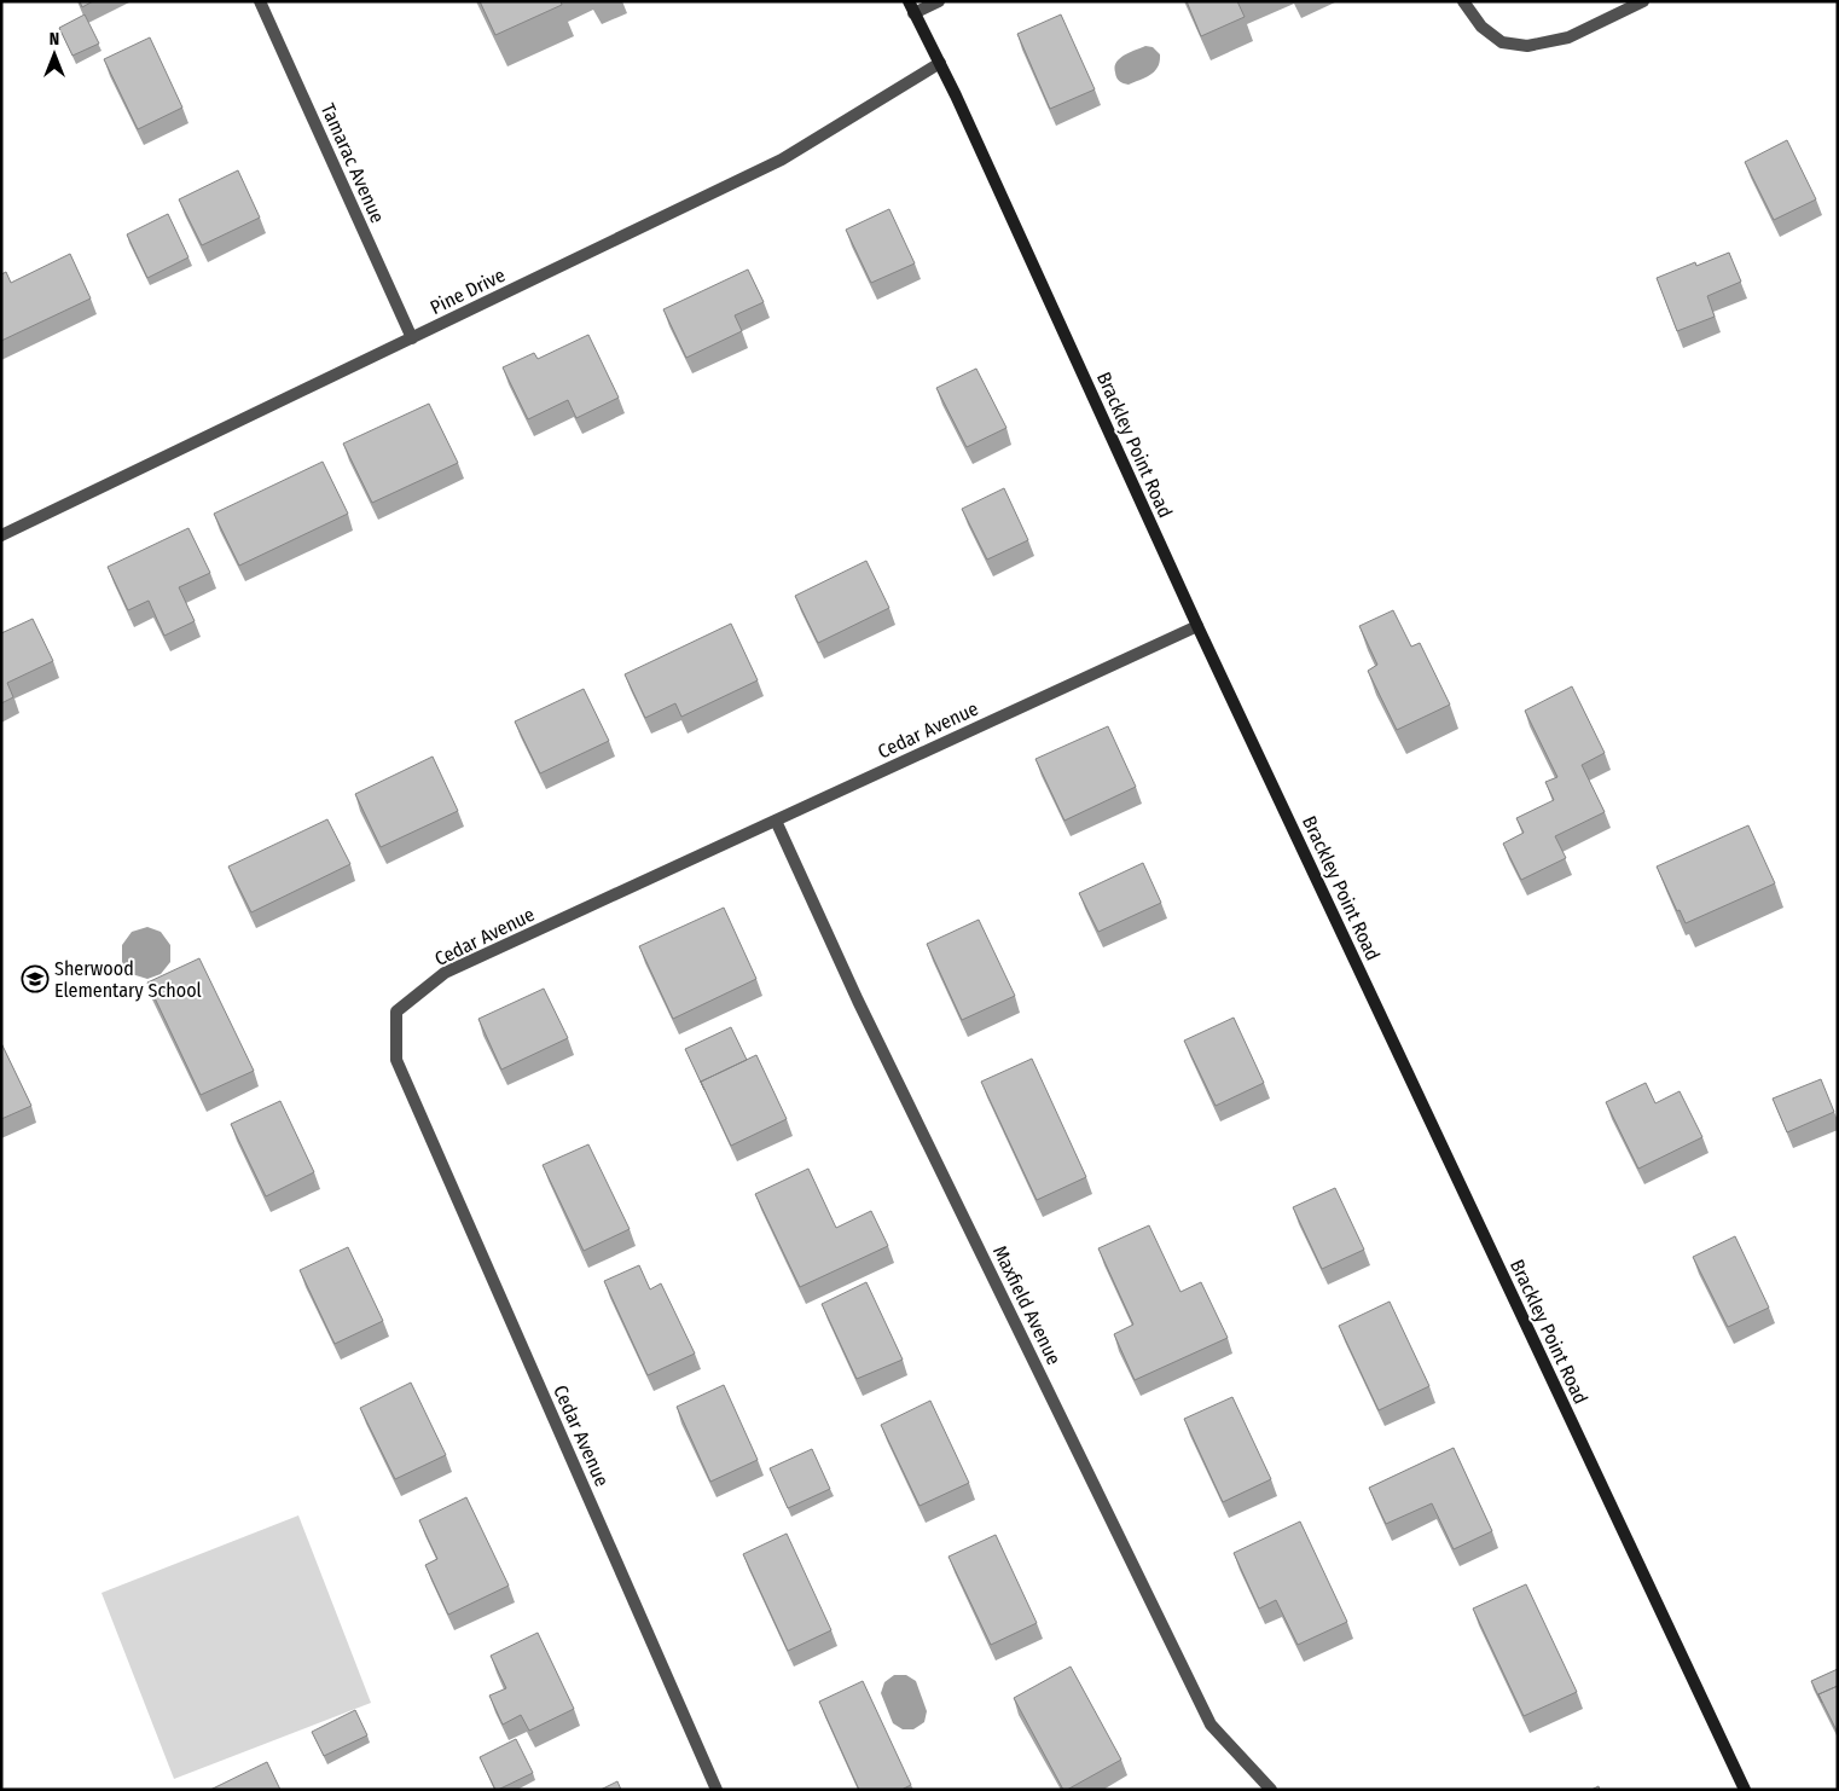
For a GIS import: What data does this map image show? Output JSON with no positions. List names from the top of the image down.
{
  "streets": {
    "main road": ["Brackley Point Road"],
    "street": [
      "Tamarac Avenue",
      "Pine Drive",
      "Cedar Avenue",
      "Maxfield Avenue"
    ]
  },
  "crossings": [
    ["Tamarac Avenue", "Pine Drive"],
    ["Pine Drive", "Brackley Point Road"],
    ["Brackley Point Road", "Cedar Avenue"],
    ["Cedar Avenue", "Maxfield Avenue"]
  ],
  "places": {
    "school or university": ["Sherwood Elementary School"]
  },
  "north": "top"
}
